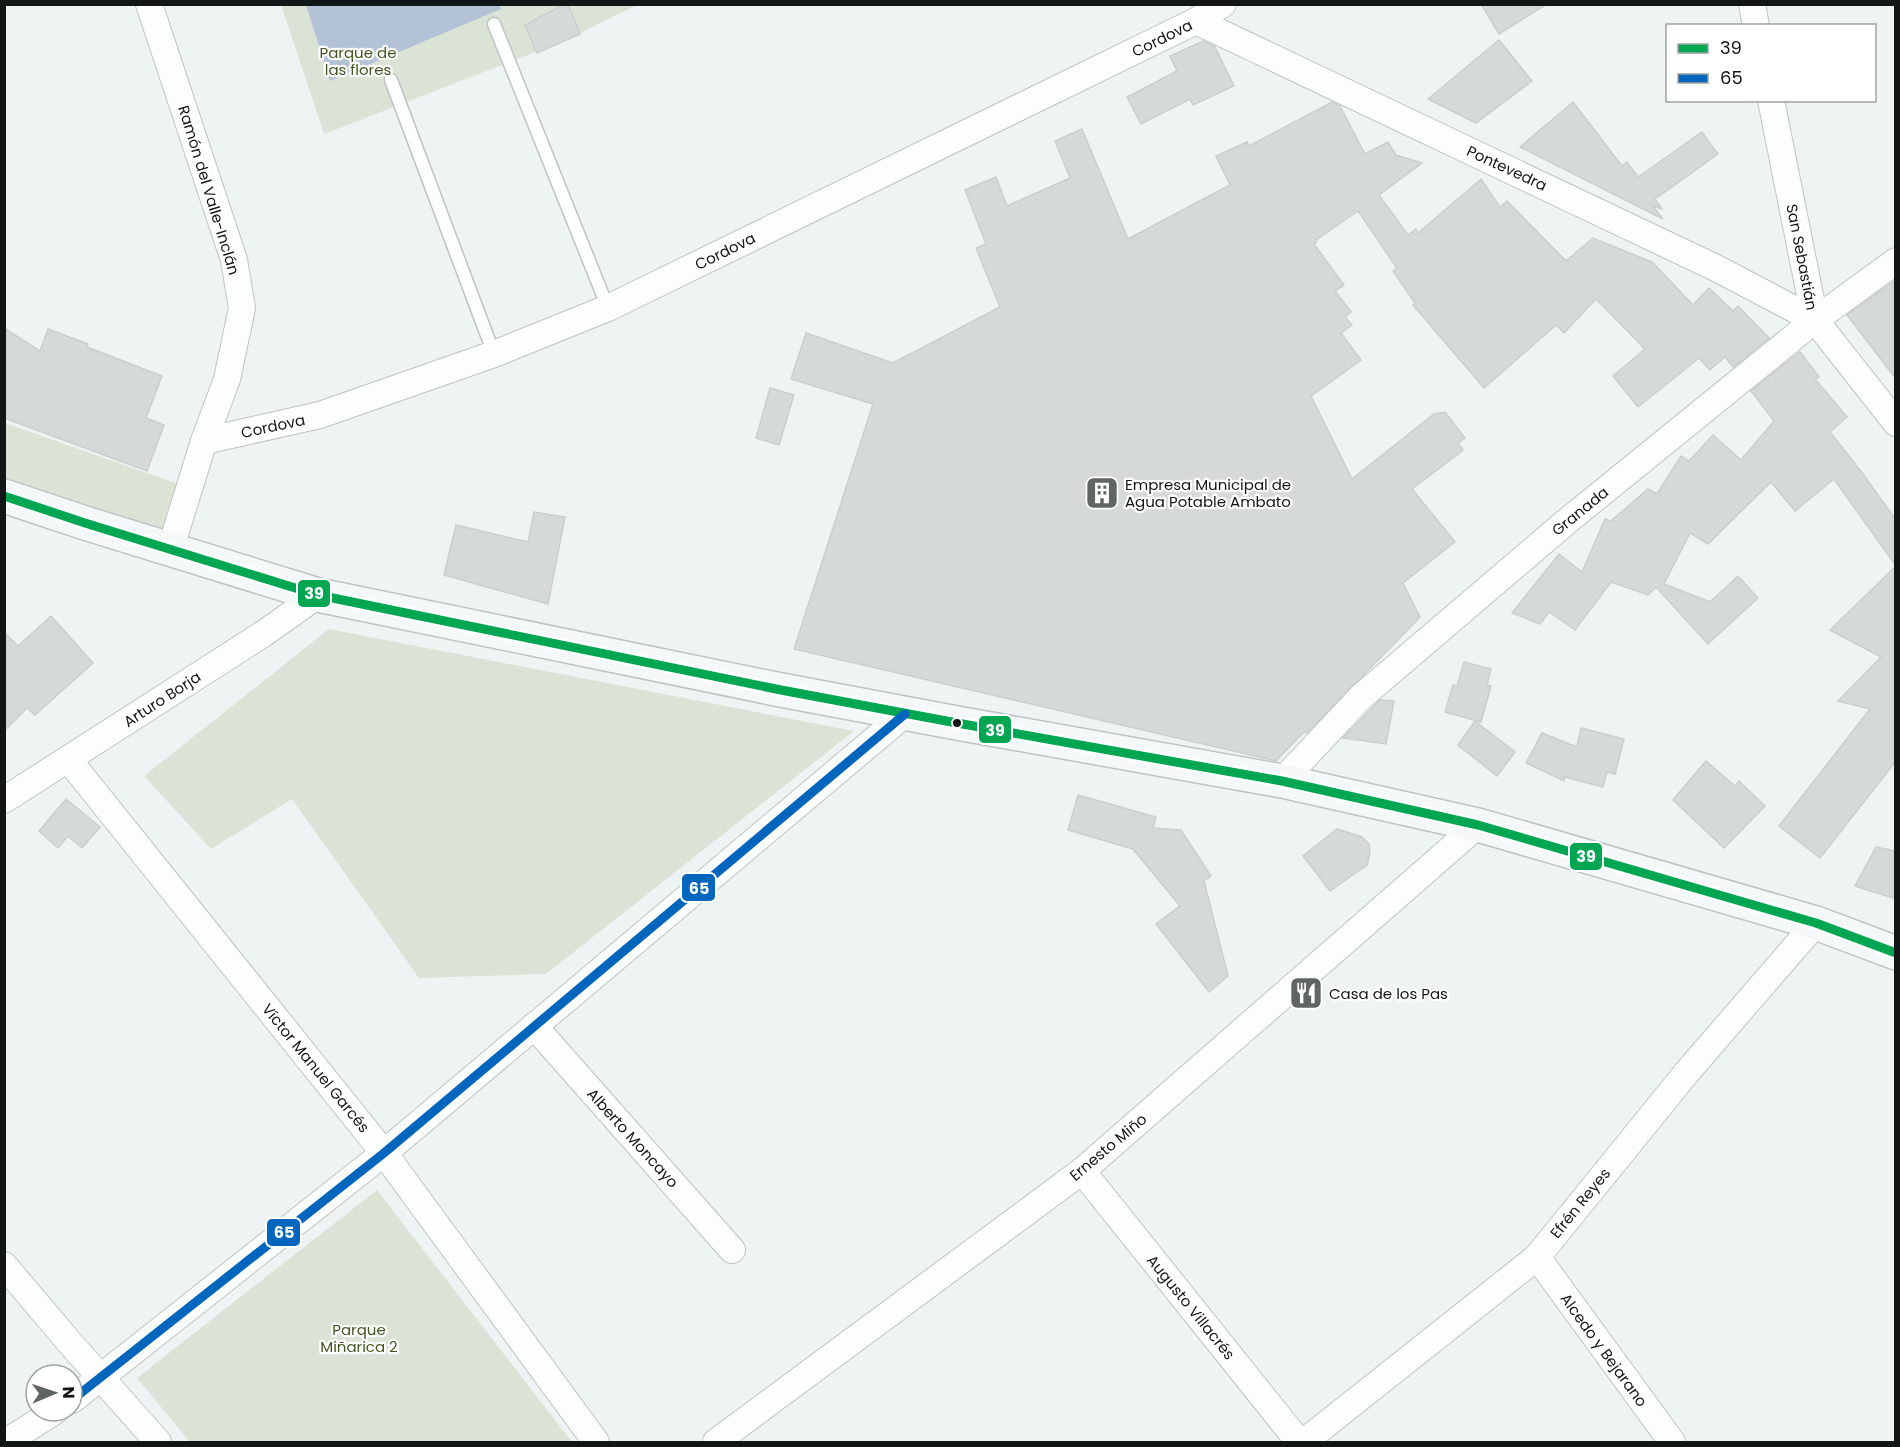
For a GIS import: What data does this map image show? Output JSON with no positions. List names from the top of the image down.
{
  "streets": {
    "street": [
      "Cordova",
      "Pontevedra",
      "Ramón del Valle-Inclán",
      "San Sebastián",
      "Granada",
      "Arturo Borja",
      "Víctor Manuel Garcés",
      "Alberto Moncayo",
      "Ernesto Miño",
      "Efrén Reyes",
      "Augusto Villacrés",
      "Alcedo y Bejarano"
    ]
  },
  "crossings": [
    ["Cordova", "Pontevedra"],
    ["Cordova", "Ramón del Valle-Inclán"],
    ["Pontevedra", "San Sebastián"],
    ["Pontevedra", "Granada"],
    ["San Sebastián", "Granada"],
    ["Arturo Borja", "Víctor Manuel Garcés"],
    ["Ernesto Miño", "Augusto Villacrés"],
    ["Efrén Reyes", "Alcedo y Bejarano"]
  ],
  "parks": ["Parque de las flores", "Parque Miñarica 2"],
  "places": {
    "building": ["Empresa Municipal de Agua Potable Ambato"],
    "restaurant": ["Casa de los Pas"]
  },
  "lines": ["transit line 39", "transit line 65"],
  "legend": ["39", "65"],
  "north": "right"
}
